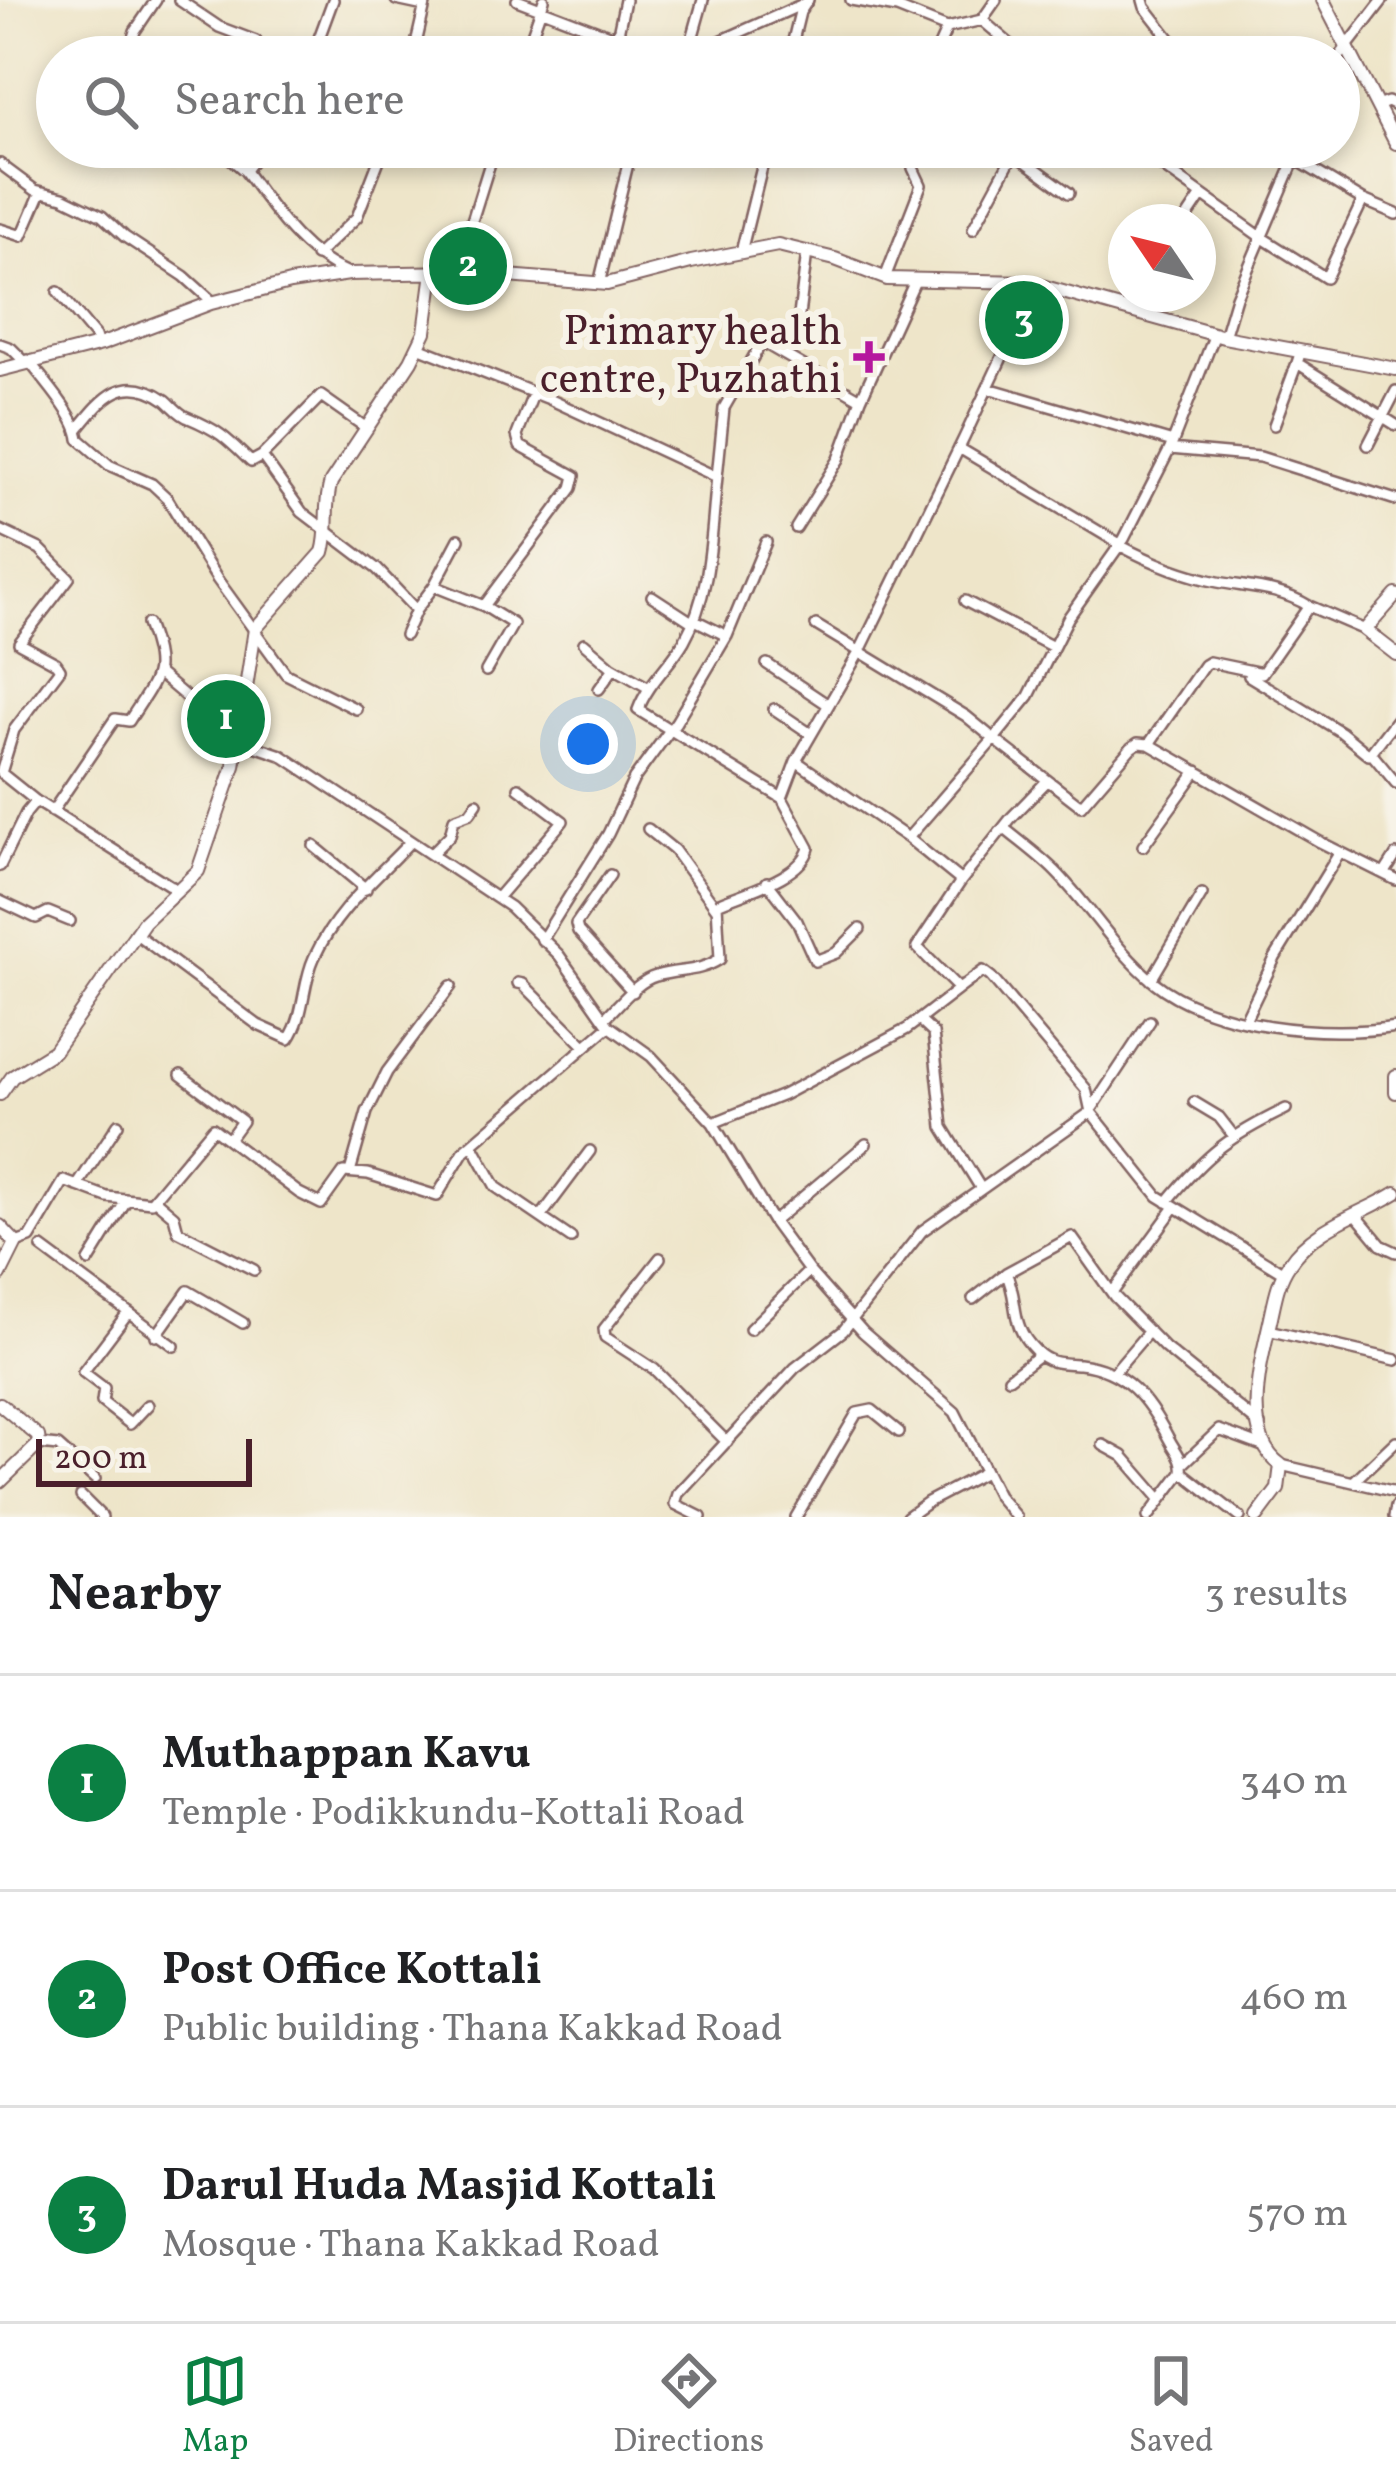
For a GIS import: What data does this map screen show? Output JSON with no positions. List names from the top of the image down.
{
  "places": {
    "health": ["Primary health centre, Puzhathi"]
  },
  "scale_bar": "200 m",
  "north": "top left",
  "page": {
    "search": "Search here",
    "pins": ["2", "3", "1"],
    "scale": "200 m",
    "heading": ["Nearby", "3 results"],
    "list": [
      {
        "mark": "1",
        "name": "Muthappan Kavu",
        "note": "Temple · Podikkundu-Kottali Road",
        "value": "340 m"
      },
      {
        "mark": "2",
        "name": "Post Office Kottali",
        "note": "Public building · Thana Kakkad Road",
        "value": "460 m"
      },
      {
        "mark": "3",
        "name": "Darul Huda Masjid Kottali",
        "note": "Mosque · Thana Kakkad Road",
        "value": "570 m"
      }
    ],
    "nav": ["Map", "Directions", "Saved"]
  }
}
